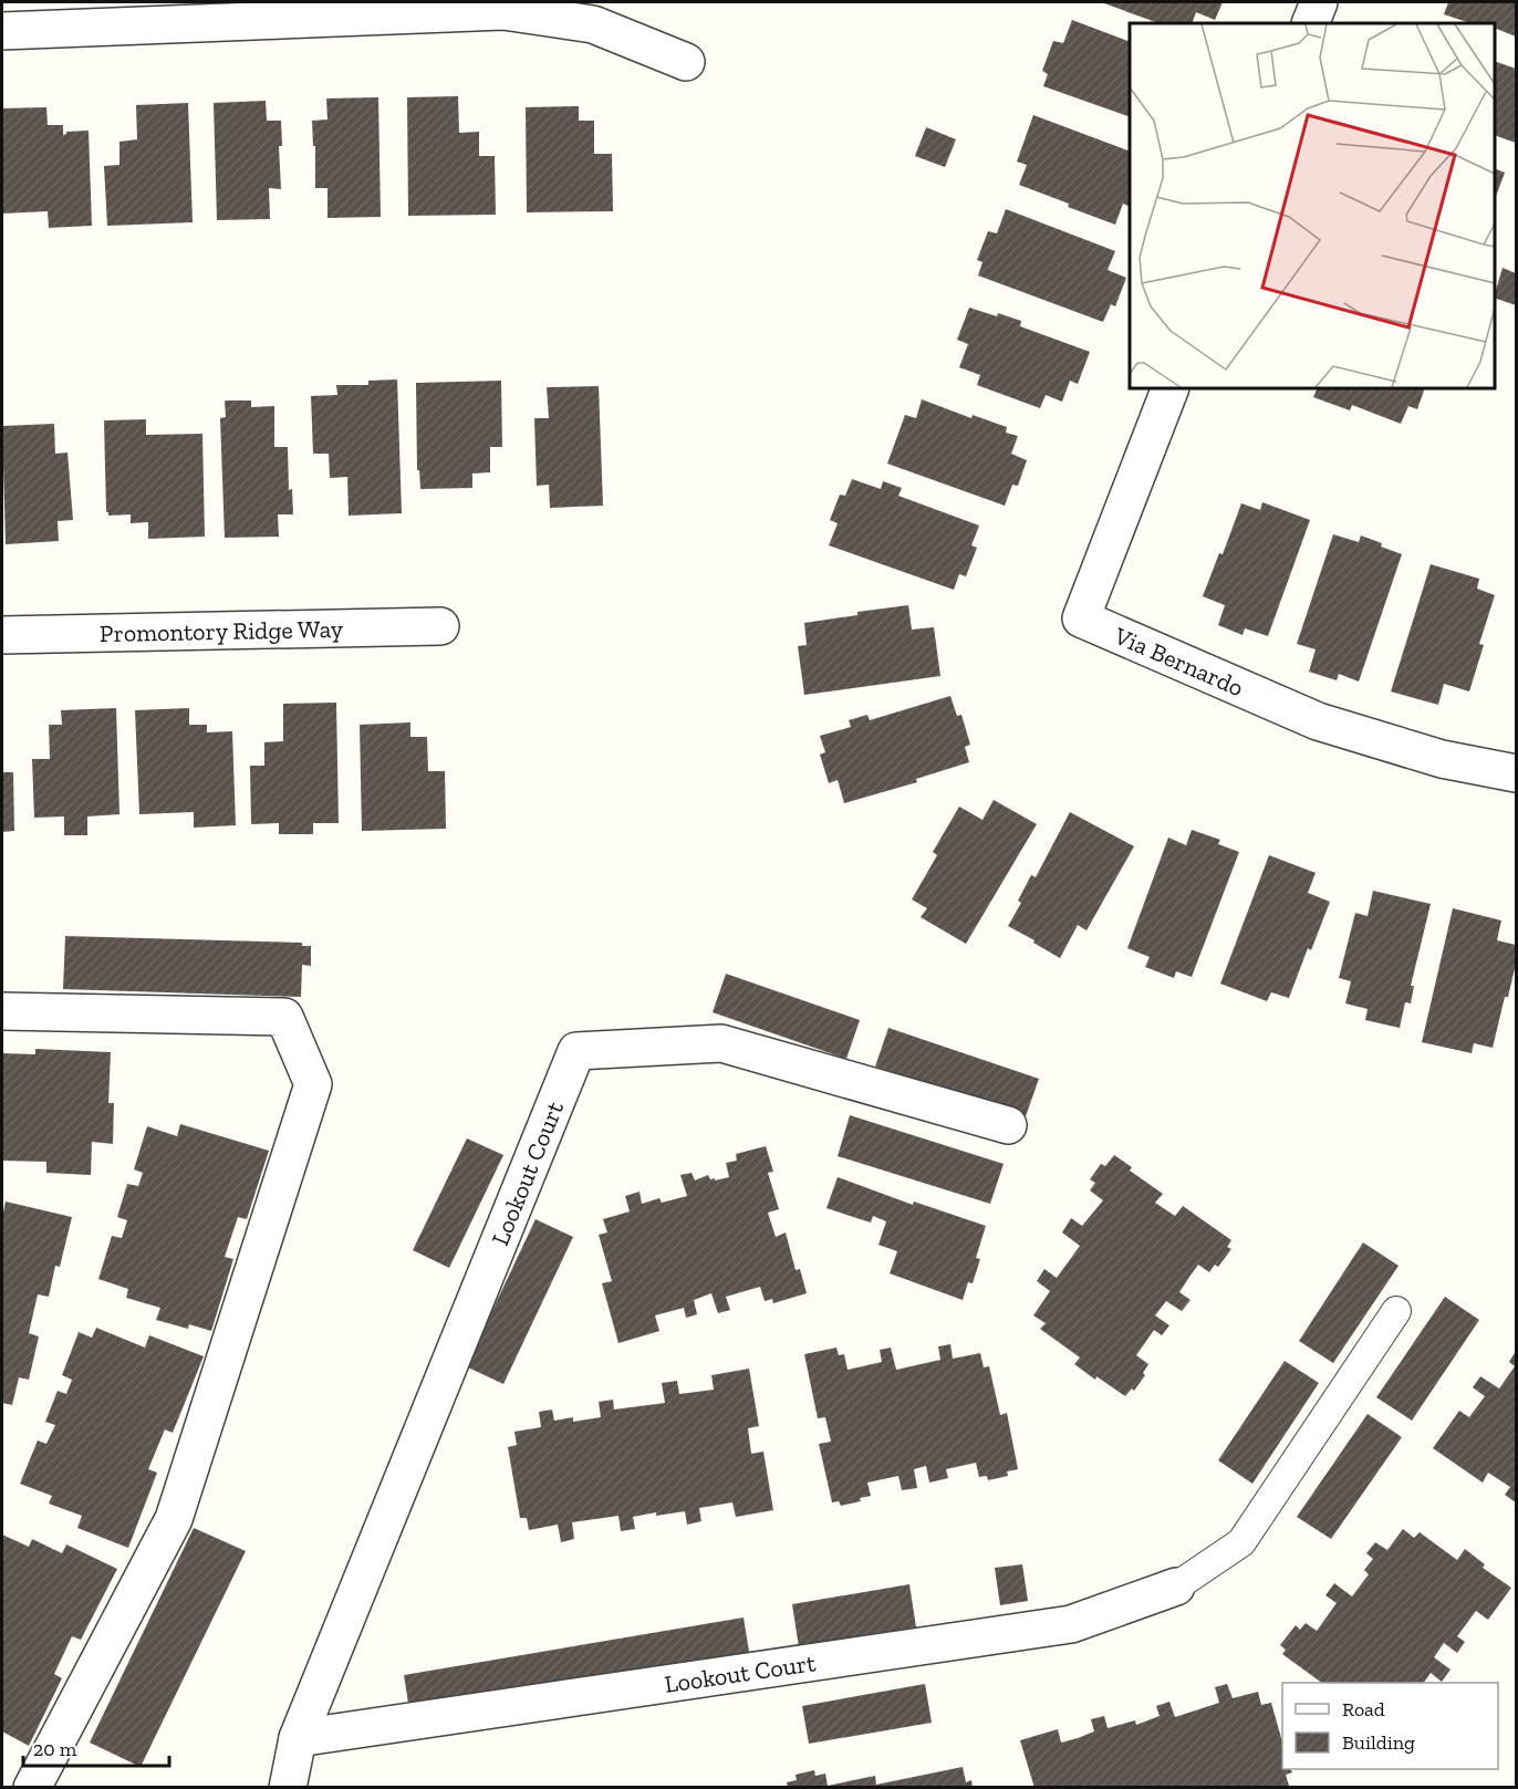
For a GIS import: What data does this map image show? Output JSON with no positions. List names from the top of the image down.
{
  "streets": {
    "street": ["Promontory Ridge Way", "Via Bernardo", "Lookout Court"]
  },
  "legend": ["Road", "Building"],
  "scale_bar": "20 m"
}
